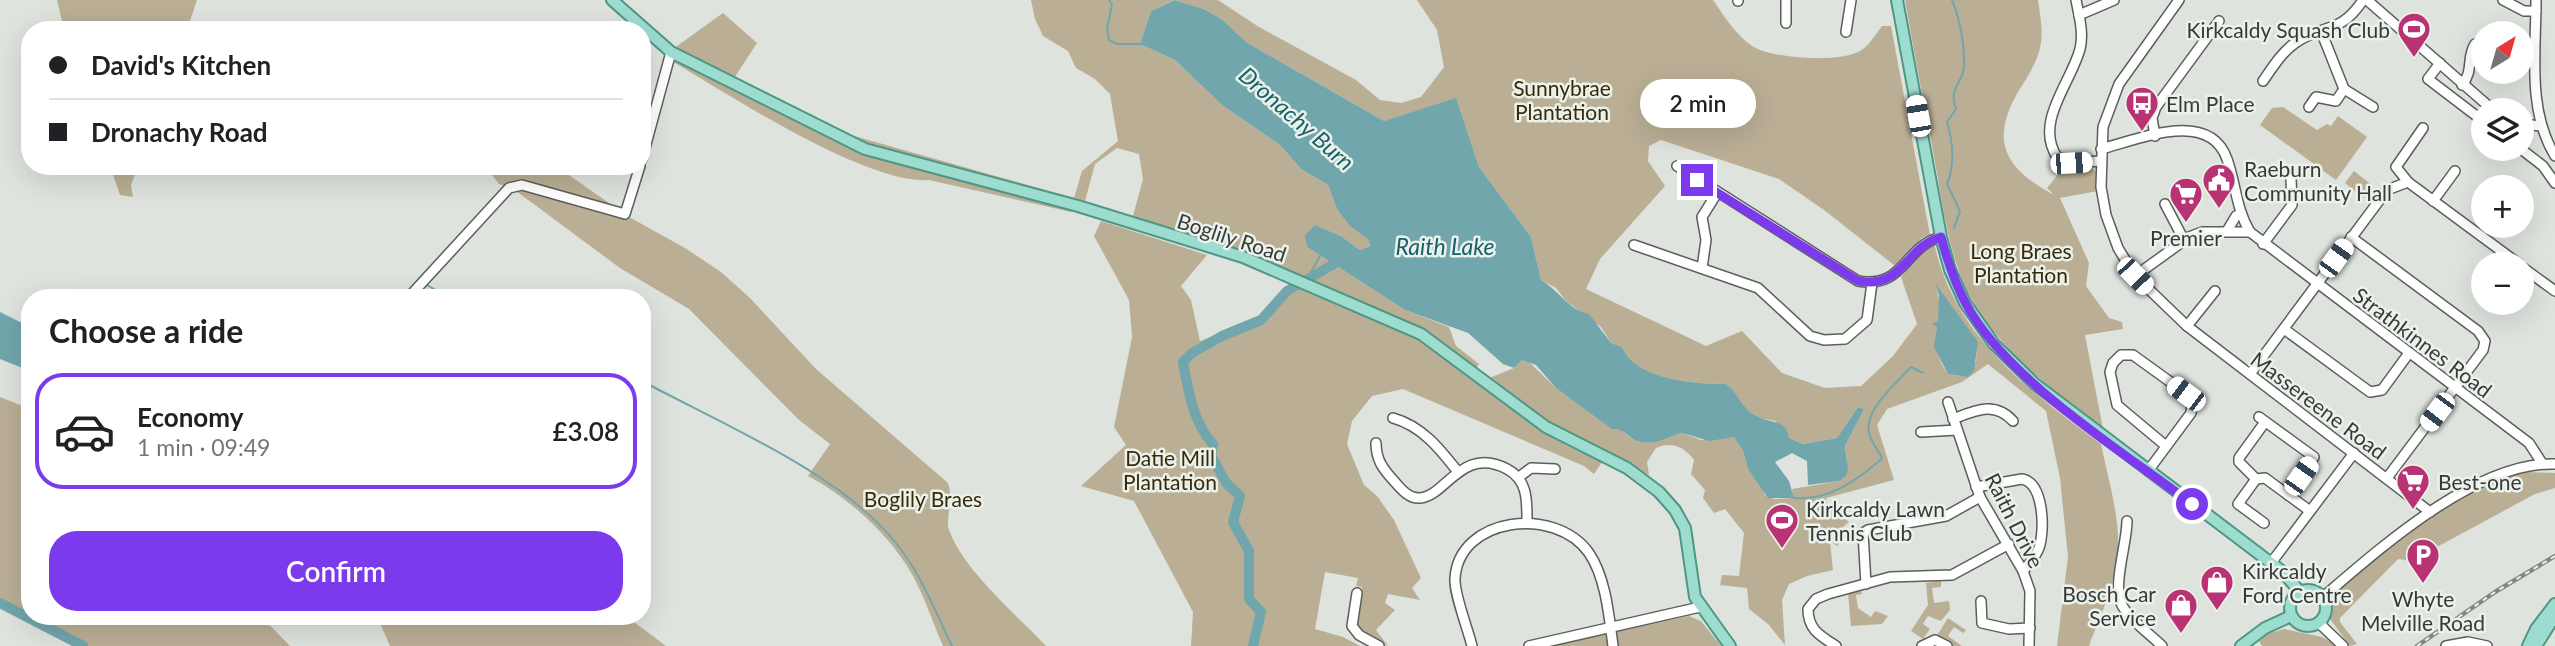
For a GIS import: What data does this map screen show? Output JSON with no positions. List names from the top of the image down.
{
  "streets": {
    "main road": ["Boglily Road"],
    "street": ["Strathkinnes Road", "Massereene Road", "Raith Drive"]
  },
  "crossings": [
    ["Strathkinnes Road", "Massereene Road"]
  ],
  "water": ["Dronachy Burn", "Raith Lake"],
  "parks": [
    "Sunnybrae Plantation",
    "Long Braes Plantation",
    "Datie Mill Plantation",
    "Boglily Braes"
  ],
  "places": {
    "sports": ["Kirkcaldy Squash Club", "Kirkcaldy Lawn Tennis Club"],
    "bus stop": ["Elm Place"],
    "public building": ["Raeburn Community Hall"],
    "supermarket": ["Premier", "Best-one"],
    "parking": ["Whyte Melville Road"],
    "shop": ["Kirkcaldy Ford Centre", "Bosch Car Service"]
  },
  "north": "top right",
  "page": {
    "map_buttons": ["+", "−"],
    "banner": ["David's Kitchen", "Dronachy Road"],
    "bubble": "2 min",
    "heading": "Choose a ride",
    "list": [
      {
        "name": "Economy",
        "note": "1 min · 09:49",
        "value": "£3.08"
      }
    ],
    "buttons": "Confirm"
  }
}
